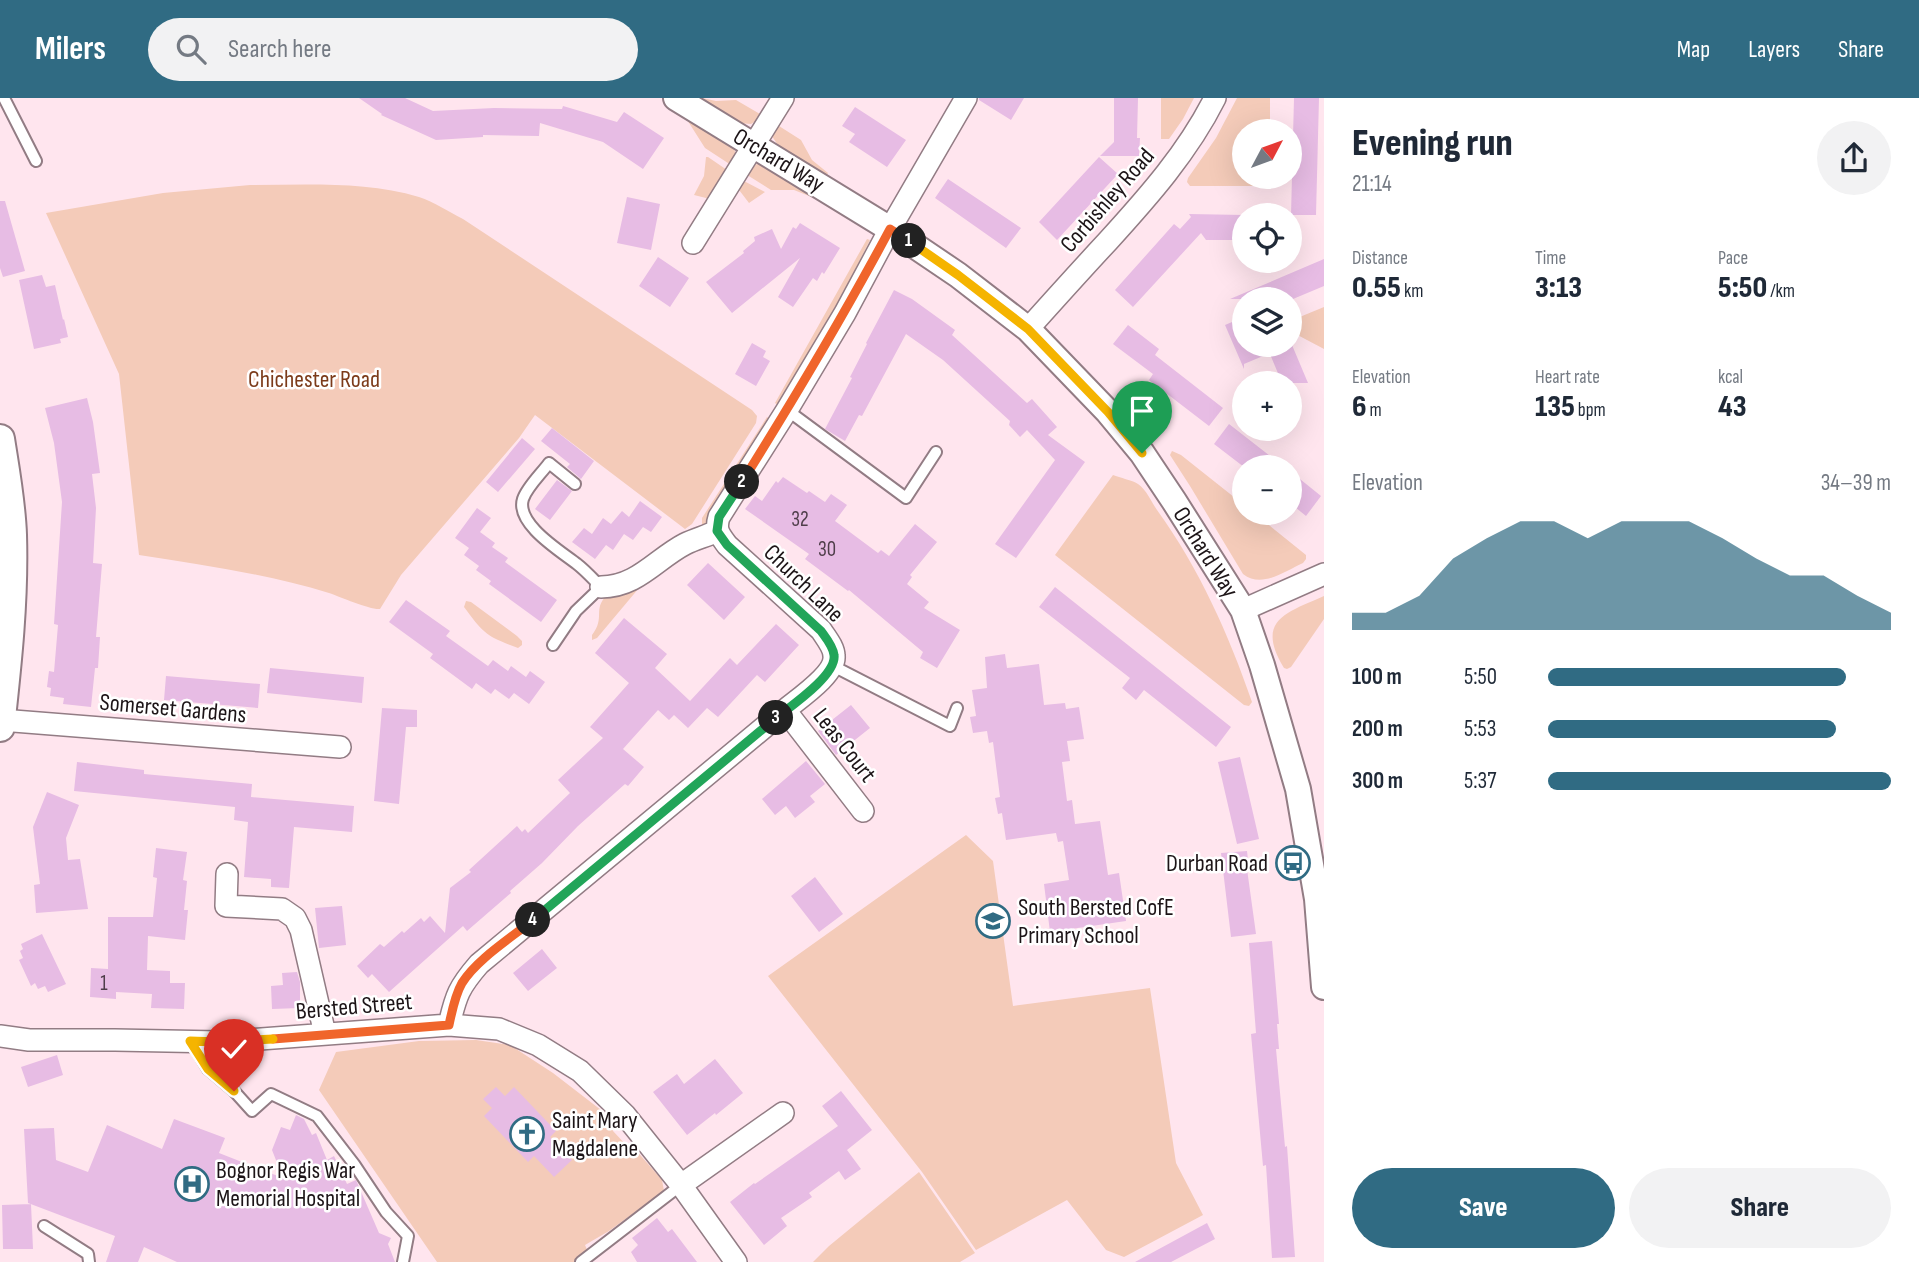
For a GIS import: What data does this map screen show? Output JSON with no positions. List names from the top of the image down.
{
  "streets": {
    "street": [
      "Orchard Way",
      "Corbishley Road",
      "Church Lane",
      "Somerset Gardens",
      "Leas Court",
      "Bersted Street"
    ]
  },
  "crossings": [
    ["Orchard Way", "Corbishley Road"]
  ],
  "parks": ["Chichester Road"],
  "places": {
    "bus stop": ["Durban Road"],
    "school or university": ["South Bersted CofE Primary School"],
    "church": ["Saint Mary Magdalene"],
    "hospital": ["Bognor Regis War Memorial Hospital"]
  },
  "house_numbers": ["32", "30", "1"],
  "north": "top right",
  "page": {
    "header": "Milers",
    "search": "Search here",
    "nav": ["Map", "Layers", "Share"],
    "heading": ["Evening run", "21:14"],
    "map_buttons": ["+", "−"],
    "stats": [
      ["Distance", "0.55 km"],
      ["Time", "3:13"],
      ["Pace", "5:50 /km"],
      ["Elevation", "6 m"],
      ["Heart rate", "135 bpm"],
      ["kcal", "43"]
    ],
    "pins": [
      "1",
      "2",
      "3",
      "4"
    ],
    "chart": ["Elevation", "34–39 m"],
    "list": [
      {
        "name": "100 m",
        "note": "5:50"
      },
      {
        "name": "200 m",
        "note": "5:53"
      },
      {
        "name": "300 m",
        "note": "5:37"
      }
    ],
    "buttons": ["Save", "Share"]
  }
}
